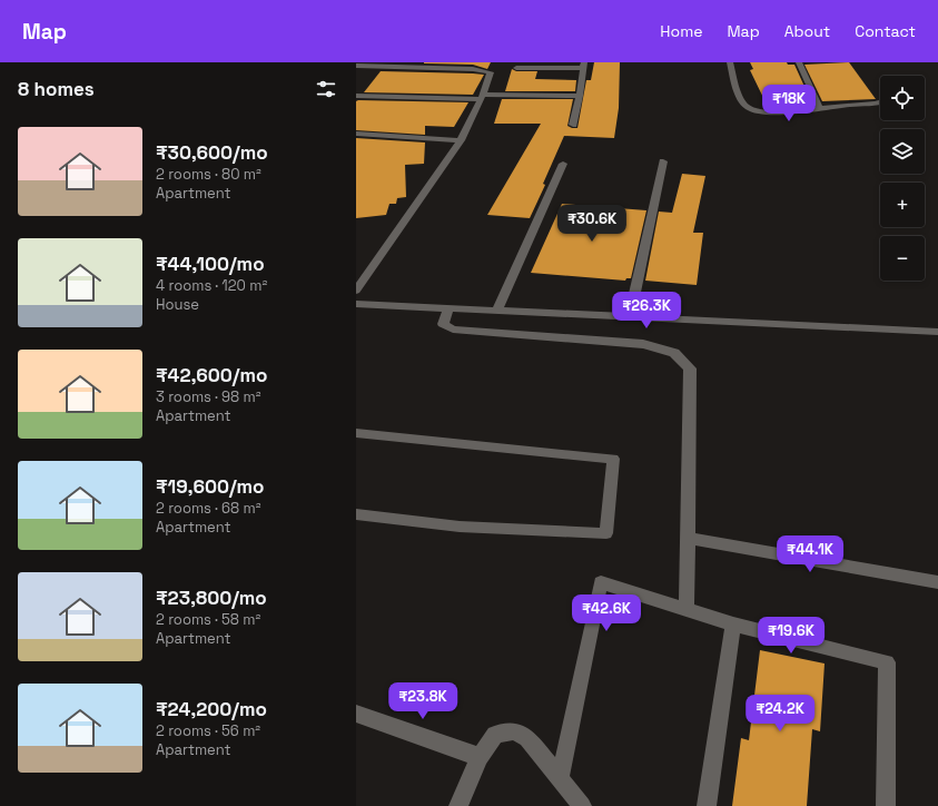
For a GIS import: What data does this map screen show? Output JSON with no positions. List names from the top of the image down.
{
  "page": {
    "header": "Map",
    "nav": [
      "Home",
      "Map",
      "About",
      "Contact"
    ],
    "heading": "8 homes",
    "map_buttons": ["+", "−"],
    "price": [
      "₹18K",
      "₹30.6K",
      "₹26.3K",
      "₹44.1K",
      "₹42.6K",
      "₹19.6K",
      "₹23.8K",
      "₹24.2K"
    ],
    "list": [
      {
        "name": "₹30,600/mo",
        "note": "2 rooms · 80 m² · Apartment"
      },
      {
        "name": "₹44,100/mo",
        "note": "4 rooms · 120 m² · House"
      },
      {
        "name": "₹42,600/mo",
        "note": "3 rooms · 98 m² · Apartment"
      },
      {
        "name": "₹19,600/mo",
        "note": "2 rooms · 68 m² · Apartment"
      },
      {
        "name": "₹23,800/mo",
        "note": "2 rooms · 58 m² · Apartment"
      },
      {
        "name": "₹24,200/mo",
        "note": "2 rooms · 56 m² · Apartment"
      }
    ]
  }
}
